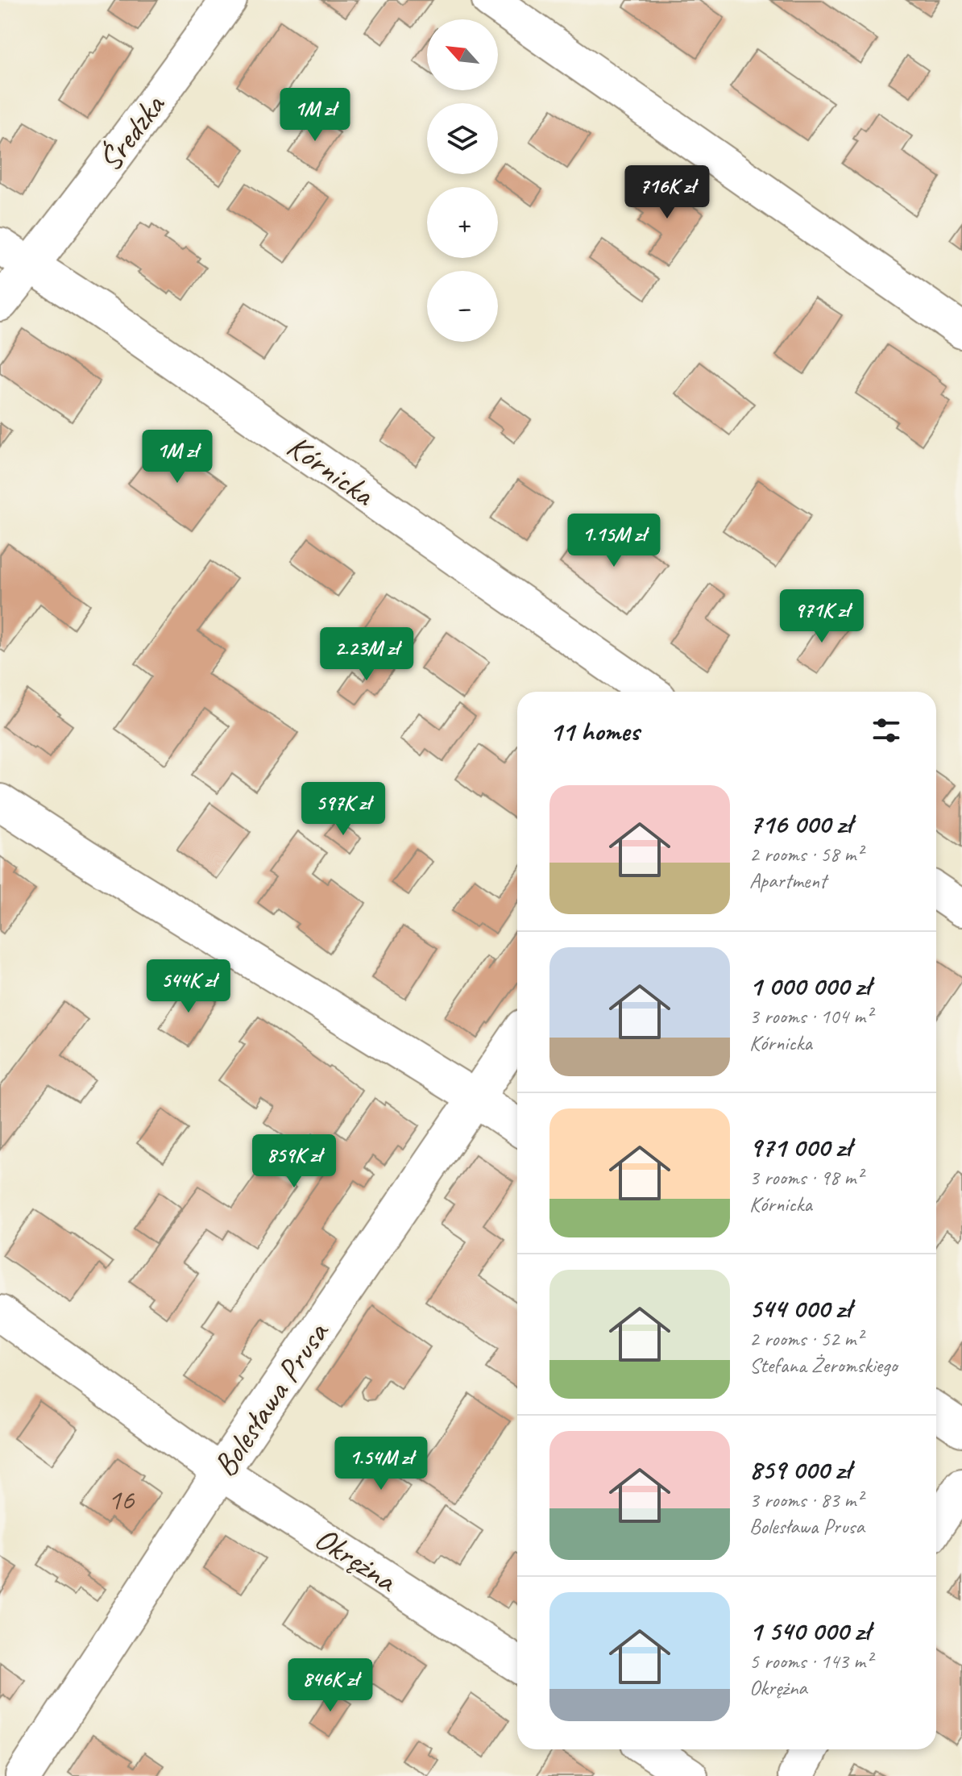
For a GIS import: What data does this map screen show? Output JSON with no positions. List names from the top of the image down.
{
  "streets": {
    "street": [
      "Średzka",
      "Kórnicka",
      "Bolesława Prusa",
      "Okrężna"
    ]
  },
  "crossings": [
    ["Średzka", "Kórnicka"],
    ["Bolesława Prusa", "Okrężna"]
  ],
  "house_numbers": ["16"],
  "north": "top left",
  "page": {
    "map_buttons": ["+", "−"],
    "price": [
      "1M zł",
      "716K zł",
      "1M zł",
      "1.15M zł",
      "971K zł",
      "2.23M zł",
      "597K zł",
      "544K zł",
      "859K zł",
      "1.54M zł",
      "846K zł"
    ],
    "heading": "11 homes",
    "list": [
      {
        "name": "716 000 zł",
        "note": "2 rooms · 58 m² · Apartment"
      },
      {
        "name": "1 000 000 zł",
        "note": "3 rooms · 104 m² · Kórnicka"
      },
      {
        "name": "971 000 zł",
        "note": "3 rooms · 98 m² · Kórnicka"
      },
      {
        "name": "544 000 zł",
        "note": "2 rooms · 52 m² · Stefana Żeromskiego"
      },
      {
        "name": "859 000 zł",
        "note": "3 rooms · 83 m² · Bolesława Prusa"
      },
      {
        "name": "1 540 000 zł",
        "note": "5 rooms · 143 m² · Okrężna"
      }
    ]
  }
}
